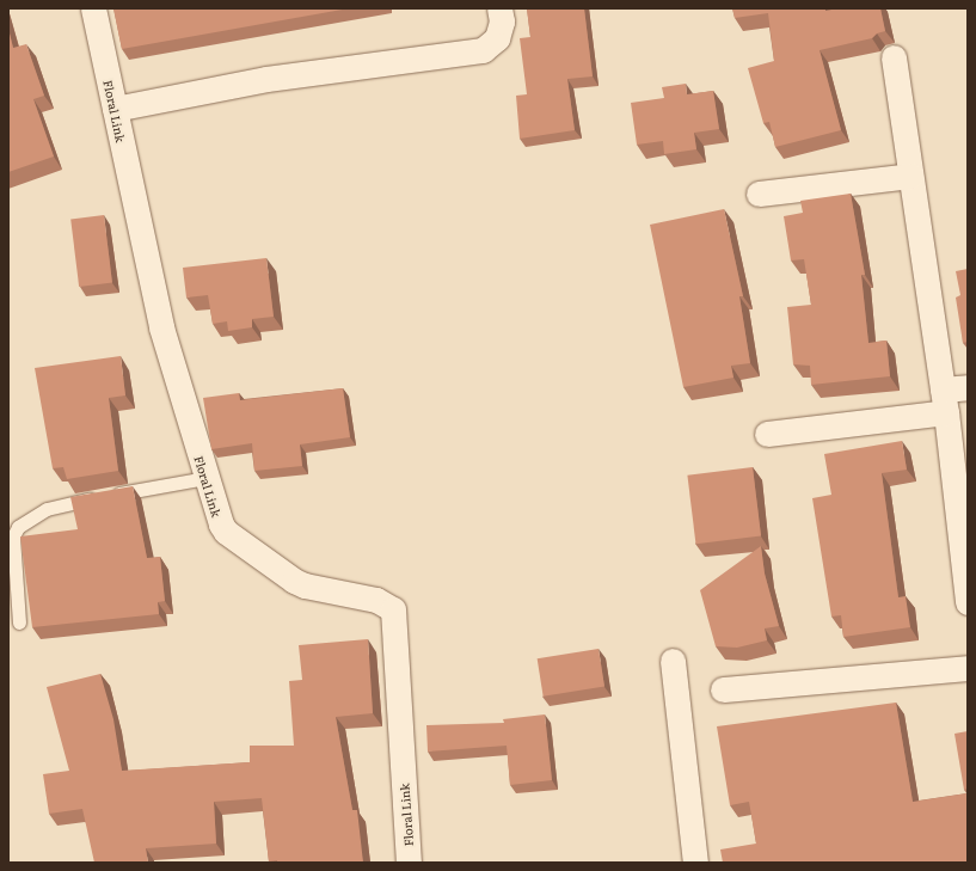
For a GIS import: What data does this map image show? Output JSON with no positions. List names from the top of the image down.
{
  "streets": {
    "street": ["Floral Link"]
  }
}
